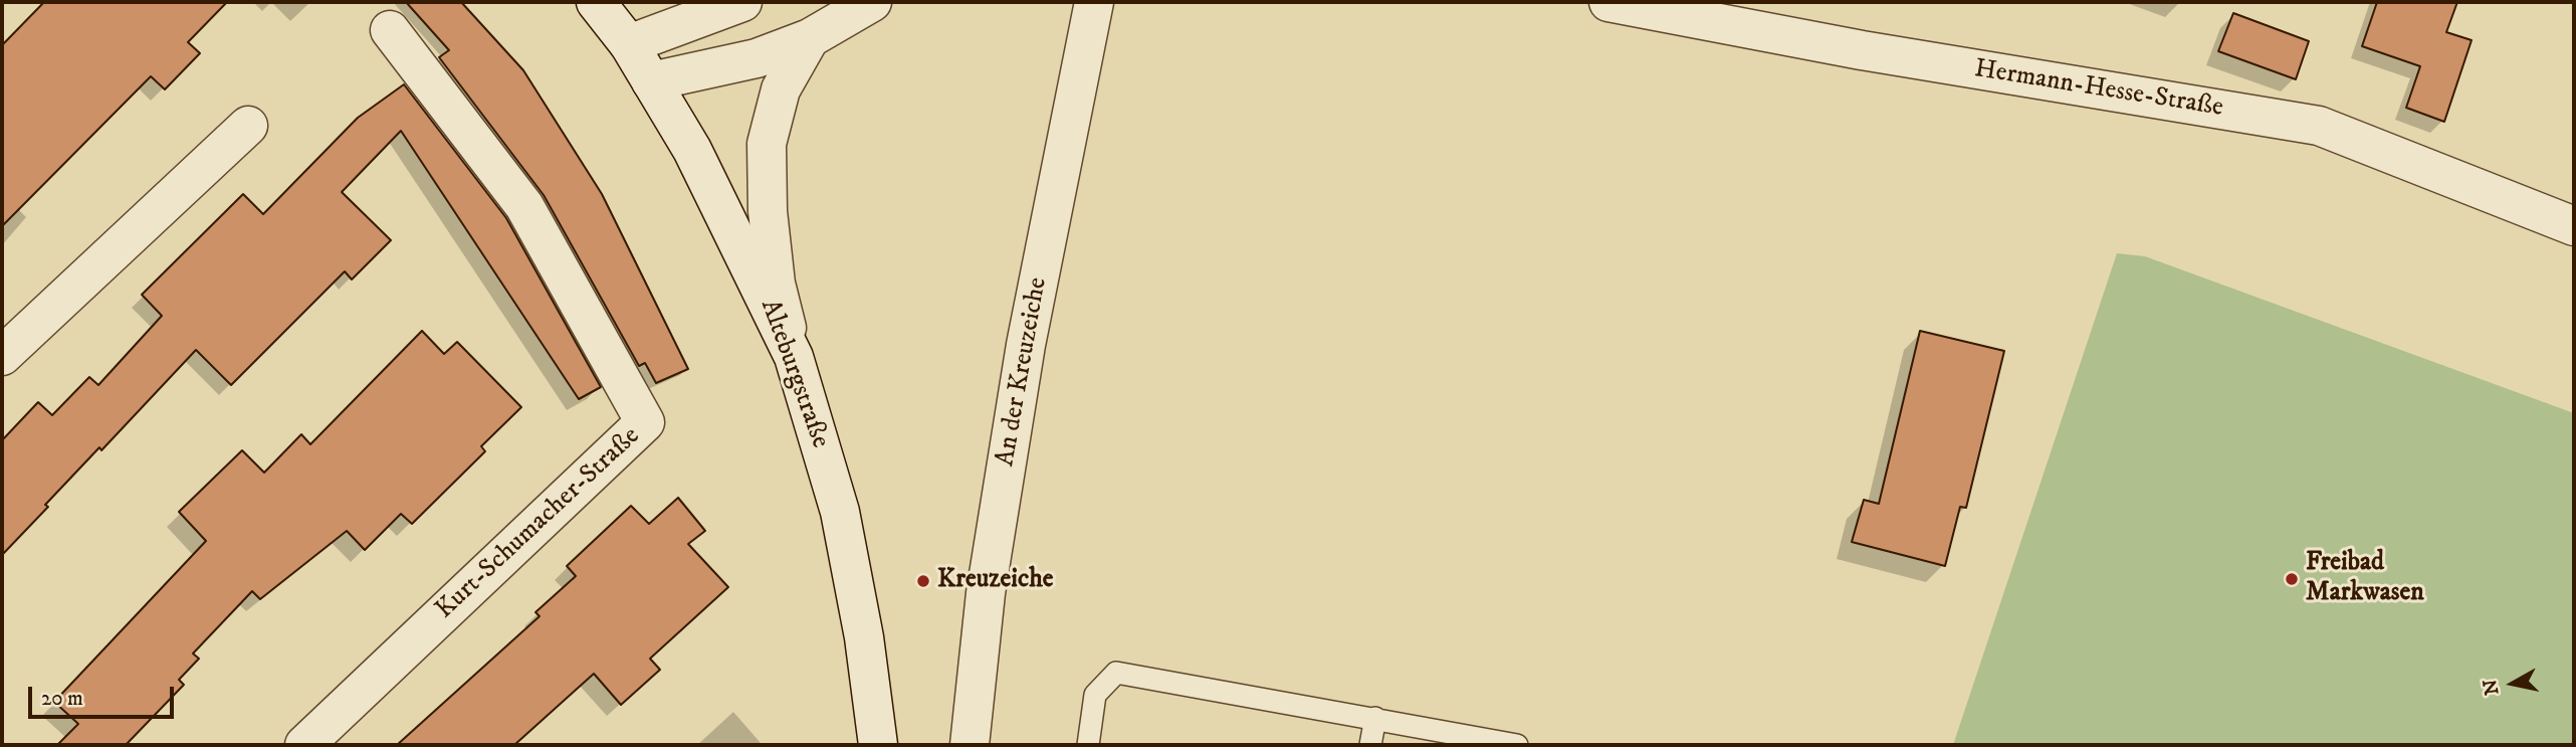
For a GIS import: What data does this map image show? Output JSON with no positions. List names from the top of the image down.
{
  "streets": {
    "street": [
      "Hermann-Hesse-Straße",
      "An der Kreuzeiche",
      "Alteburgstraße",
      "Kurt-Schumacher-Straße"
    ]
  },
  "places": ["Freibad Markwasen", "Kreuzeiche"],
  "scale_bar": "20 m",
  "north": "left"
}
